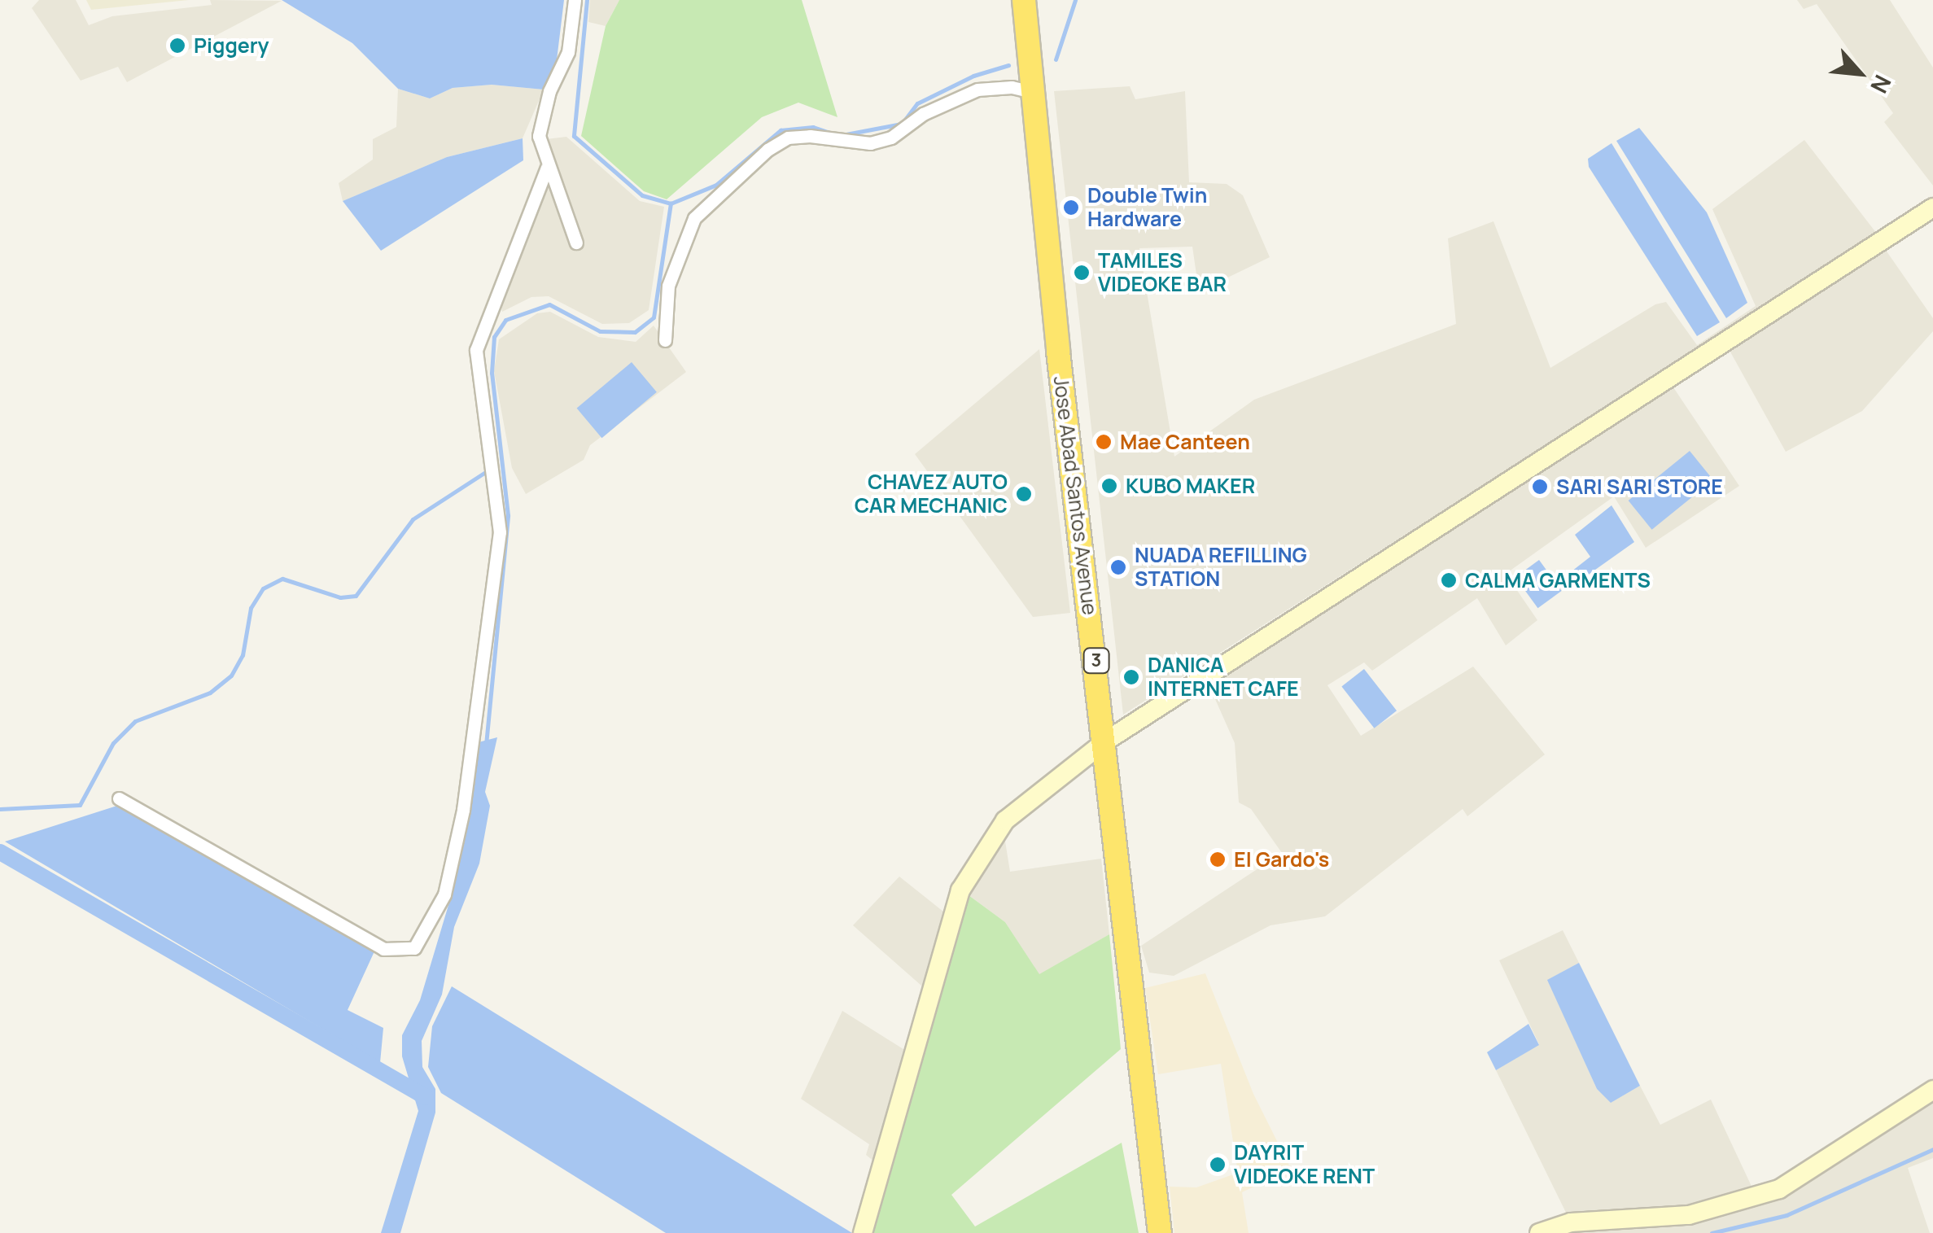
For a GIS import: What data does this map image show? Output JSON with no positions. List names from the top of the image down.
{
  "streets": {
    "highway": ["Jose Abad Santos Avenue", "3"]
  },
  "places": [
    "Piggery",
    "Double Twin Hardware",
    "TAMILES VIDEOKE BAR",
    "Mae Canteen",
    "KUBO MAKER",
    "SARI SARI STORE",
    "CHAVEZ AUTO CAR MECHANIC",
    "NUADA REFILLING STATION",
    "CALMA GARMENTS",
    "DANICA INTERNET CAFE",
    "El Gardo's",
    "DAYRIT VIDEOKE RENT"
  ],
  "north": "bottom right"
}
